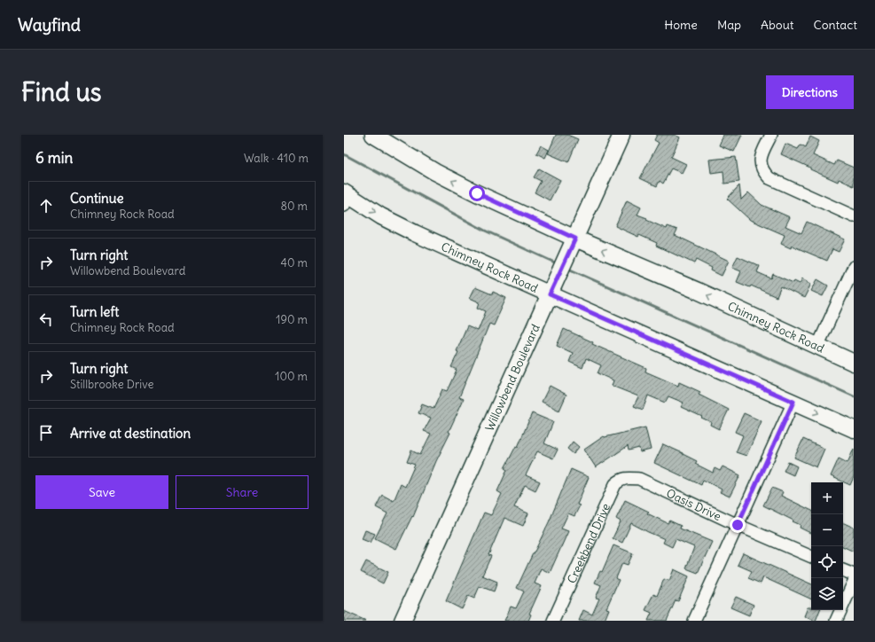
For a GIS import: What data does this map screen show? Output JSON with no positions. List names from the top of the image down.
{
  "streets": {
    "main road": ["Chimney Rock Road", "Willowbend Boulevard"],
    "street": ["Oasis Drive", "Creekbend Drive"]
  },
  "crossings": [
    ["Chimney Rock Road", "Willowbend Boulevard"],
    ["Oasis Drive", "Creekbend Drive"]
  ],
  "page": {
    "header": "Wayfind",
    "nav": [
      "Home",
      "Map",
      "About",
      "Contact"
    ],
    "buttons": [
      "Directions",
      ["Save", "Share"]
    ],
    "title": "Find us",
    "heading": ["6 min", "Walk · 410 m"],
    "list": [
      ["Continue", "Chimney Rock Road", "80 m"],
      ["Turn right", "Willowbend Boulevard", "40 m"],
      ["Turn left", "Chimney Rock Road", "190 m"],
      ["Turn right", "Stillbrooke Drive", "100 m"],
      "Arrive at destination"
    ],
    "map_buttons": ["+", "−"]
  }
}
